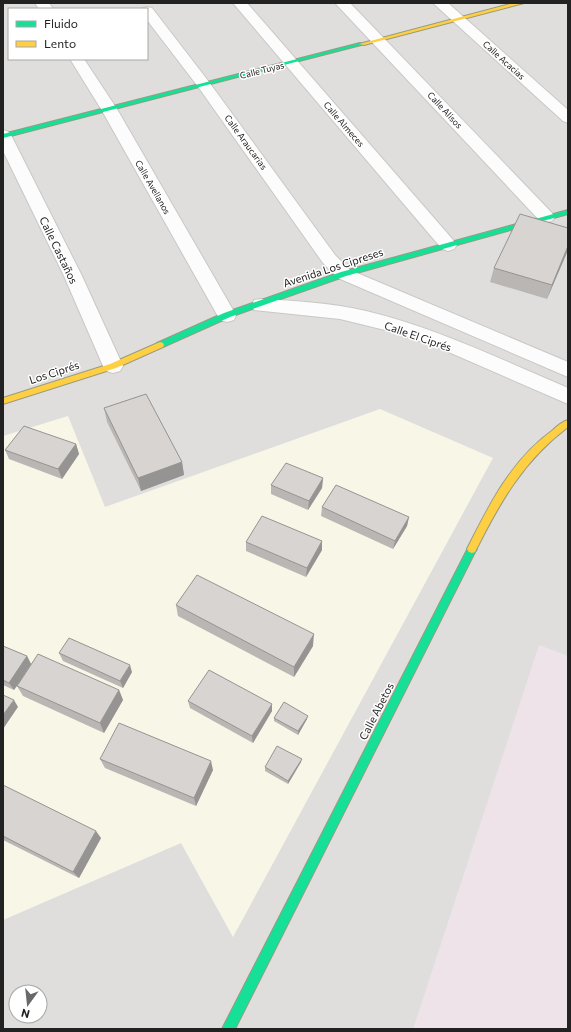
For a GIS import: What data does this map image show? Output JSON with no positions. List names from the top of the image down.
{
  "streets": {
    "street": [
      "Calle Acacias",
      "Calle Tuyas",
      "Calle Alisos",
      "Calle Almeces",
      "Calle Araucarias",
      "Calle Avellanos",
      "Calle Castaños",
      "Avenida Los Cipreses",
      "Calle El Ciprés",
      "Los Ciprés",
      "Calle Abetos"
    ]
  },
  "crossings": [
    ["Calle Acacias", "Calle Tuyas"],
    ["Calle Tuyas", "Calle Alisos"],
    ["Calle Tuyas", "Calle Almeces"],
    ["Calle Tuyas", "Calle Araucarias"],
    ["Calle Tuyas", "Calle Avellanos"],
    ["Calle Tuyas", "Calle Castaños"],
    ["Calle Alisos", "Avenida Los Cipreses"],
    ["Calle Almeces", "Avenida Los Cipreses"],
    ["Calle Araucarias", "Avenida Los Cipreses"],
    ["Calle Avellanos", "Avenida Los Cipreses"],
    ["Calle Castaños", "Avenida Los Cipreses"],
    ["Calle Castaños", "Los Ciprés"],
    ["Avenida Los Cipreses", "Calle El Ciprés"],
    ["Avenida Los Cipreses", "Los Ciprés"]
  ],
  "legend": ["Fluido", "Lento"],
  "north": "bottom"
}
